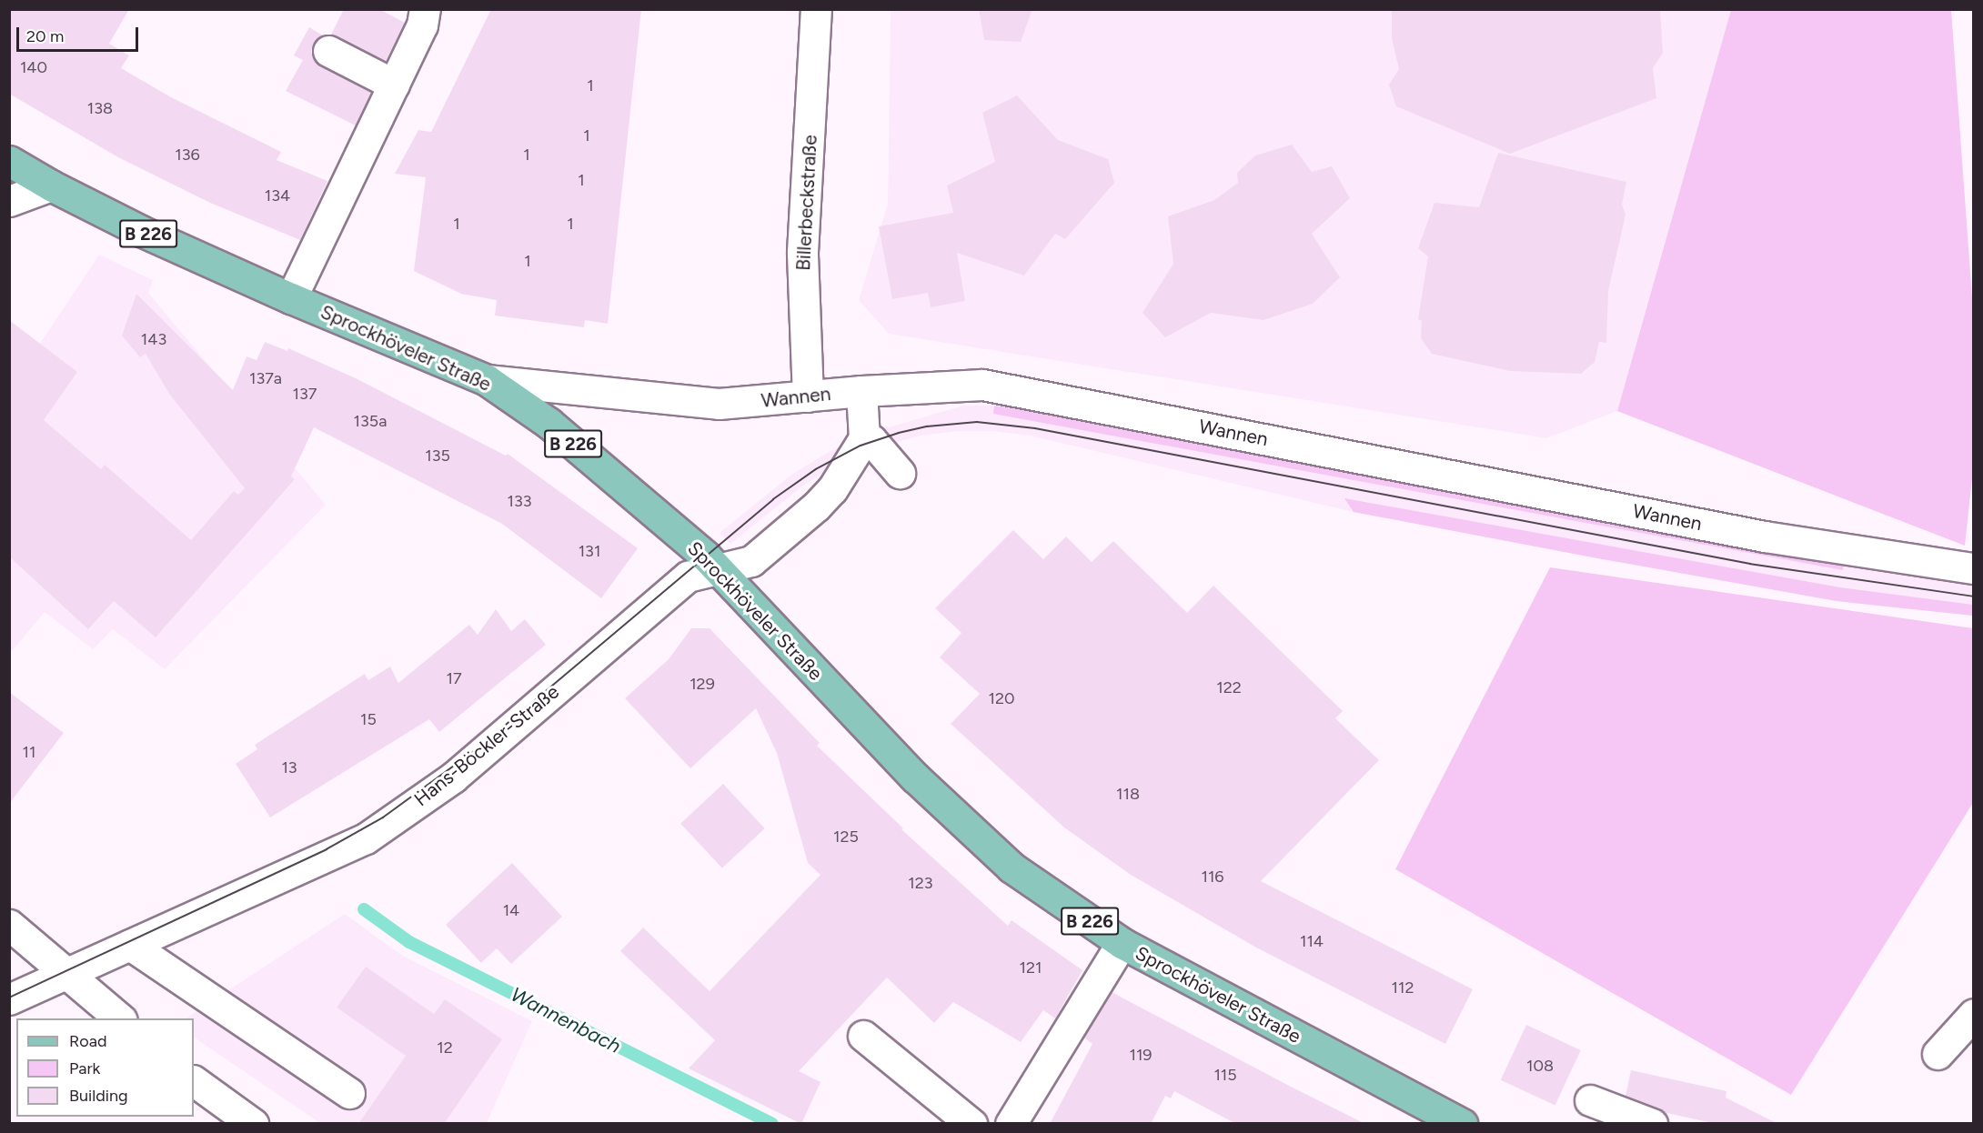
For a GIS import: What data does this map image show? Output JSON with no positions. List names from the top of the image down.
{
  "streets": {
    "main road": ["B 226", "Sprockhöveler Straße"],
    "street": ["Billerbeckstraße", "Wannen", "Hans-Böckler-Straße"]
  },
  "crossings": [
    ["Billerbeckstraße", "Wannen"],
    ["Sprockhöveler Straße", "Wannen"],
    ["Sprockhöveler Straße", "Hans-Böckler-Straße"]
  ],
  "water": ["Wannenbach"],
  "house_numbers": [
    "140",
    "1",
    "138",
    "1",
    "136",
    "1",
    "1",
    "134",
    "1",
    "1",
    "1",
    "143",
    "137a",
    "137",
    "135a",
    "135",
    "133",
    "131",
    "17",
    "129",
    "122",
    "120",
    "15",
    "11",
    "13",
    "118",
    "125",
    "116",
    "123",
    "14",
    "114",
    "121",
    "112",
    "12",
    "119",
    "108",
    "115"
  ],
  "legend": ["Road", "Park", "Building"],
  "scale_bar": "20 m"
}
